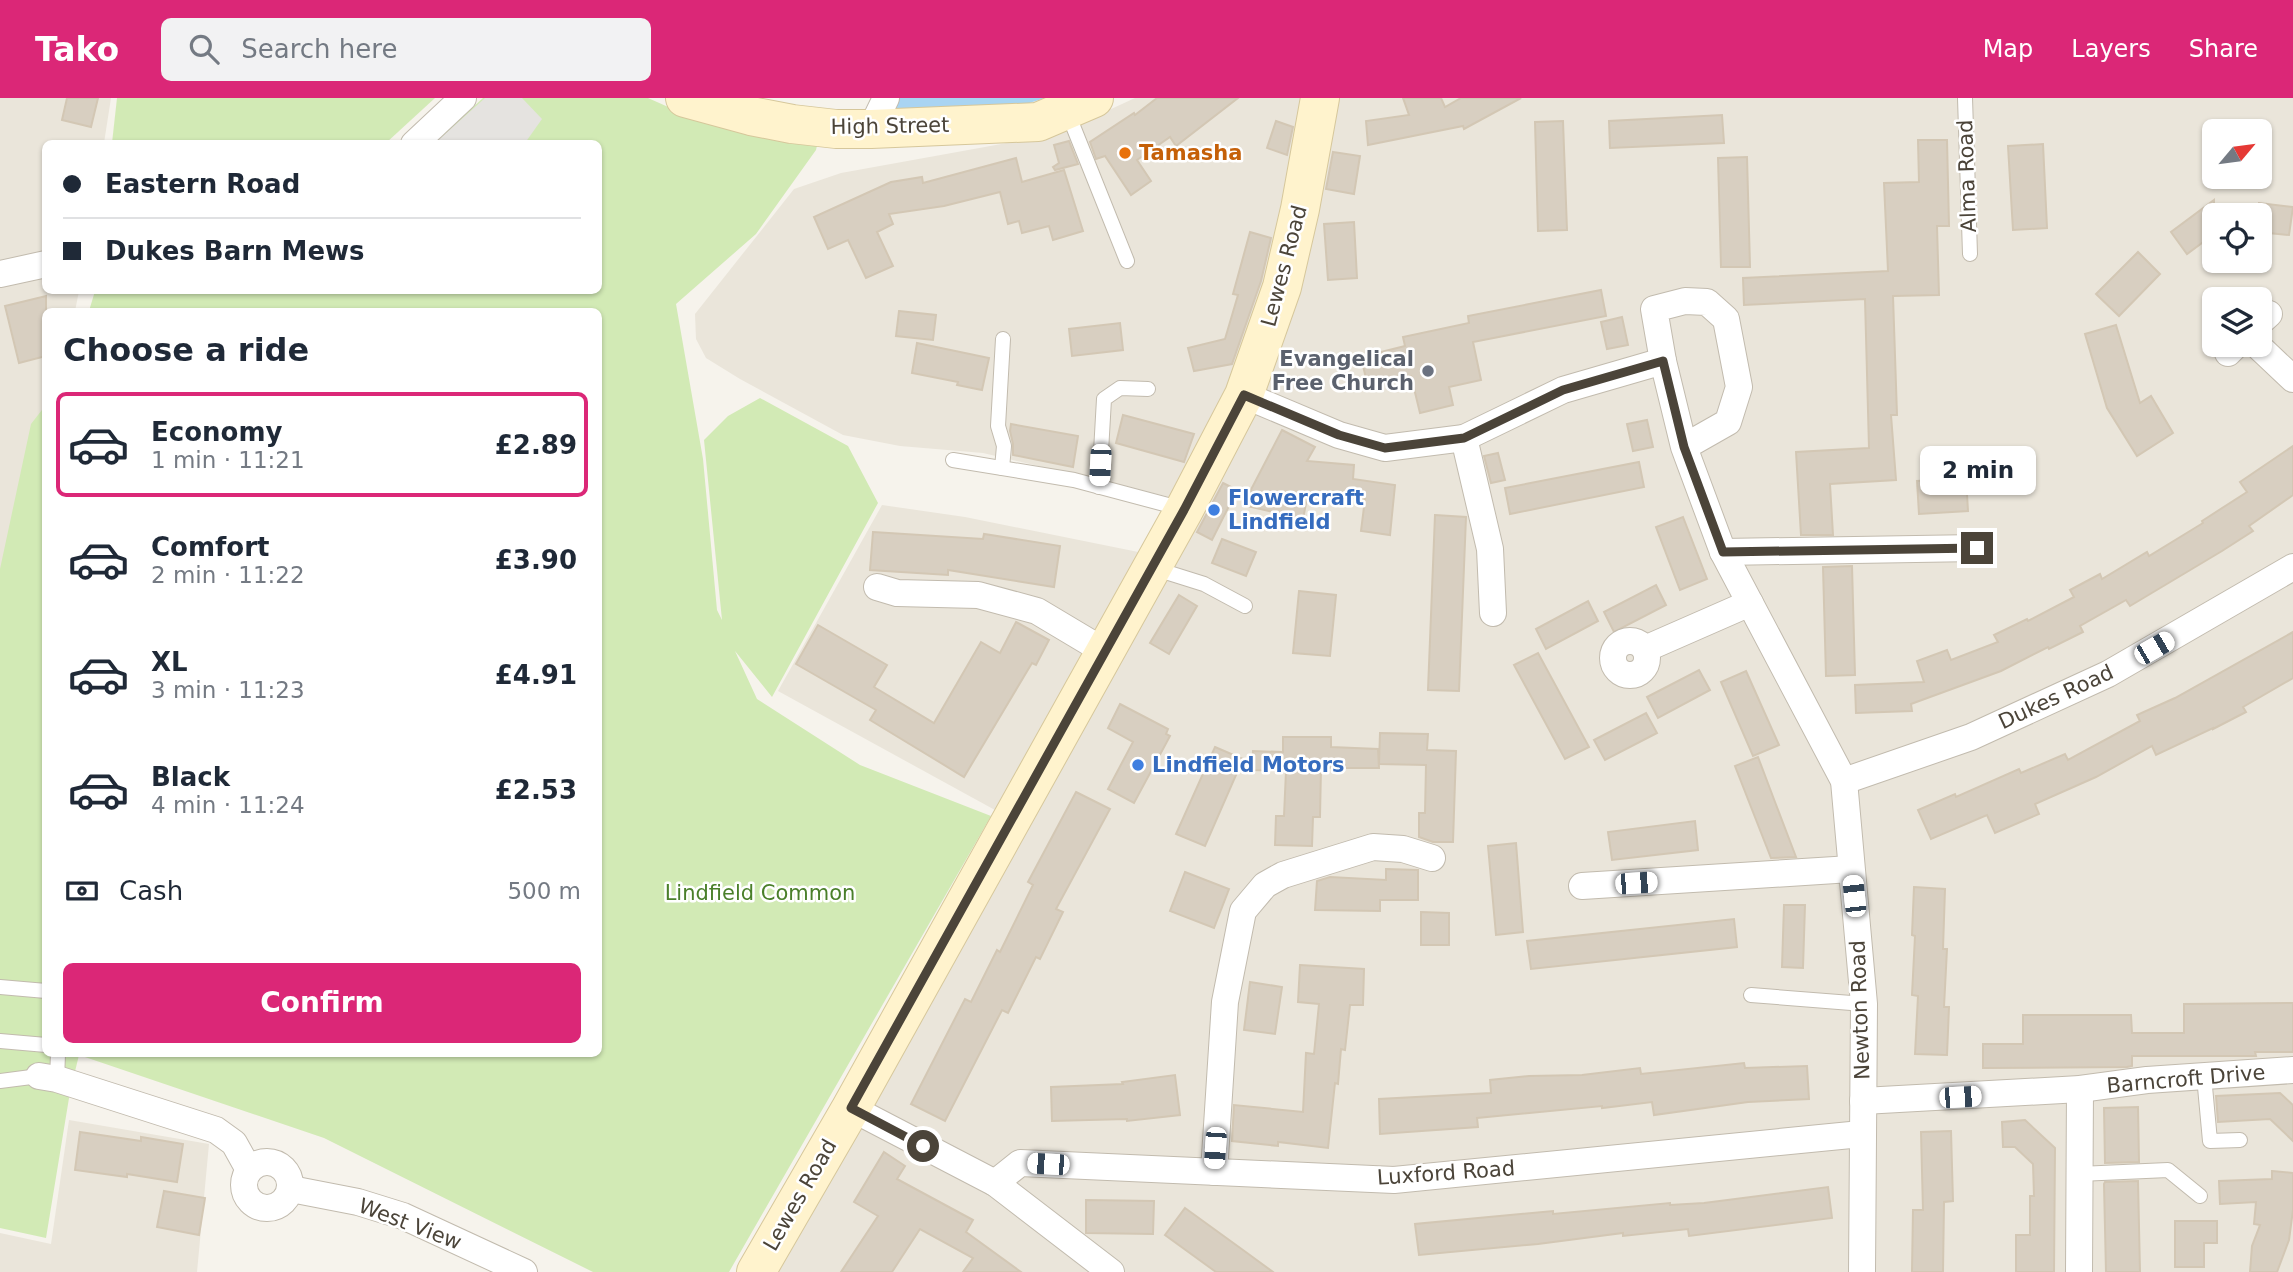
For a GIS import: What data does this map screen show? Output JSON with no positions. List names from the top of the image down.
{
  "streets": {
    "main road": ["High Street", "Lewes Road"],
    "street": [
      "Dukes Road",
      "Newton Road",
      "Barncroft Drive",
      "Luxford Road",
      "West View"
    ],
    "lane": ["Alma Road"]
  },
  "crossings": [
    ["Dukes Road", "Newton Road"],
    ["Newton Road", "Barncroft Drive"],
    ["Newton Road", "Luxford Road"]
  ],
  "parks": ["Lindfield Common"],
  "places": [
    "Tamasha",
    "Evangelical Free Church",
    "Flowercraft Lindfield",
    "Lindfield Motors"
  ],
  "north": "top right",
  "page": {
    "header": "Tako",
    "search": "Search here",
    "nav": ["Map", "Layers", "Share"],
    "banner": ["Eastern Road", "Dukes Barn Mews"],
    "heading": "Choose a ride",
    "list": [
      {
        "name": "Economy",
        "note": "1 min · 11:21",
        "value": "£2.89"
      },
      {
        "name": "Comfort",
        "note": "2 min · 11:22",
        "value": "£3.90"
      },
      {
        "name": "XL",
        "note": "3 min · 11:23",
        "value": "£4.91"
      },
      {
        "name": "Black",
        "note": "4 min · 11:24",
        "value": "£2.53"
      }
    ],
    "bubble": "2 min",
    "pay": ["Cash", "500 m"],
    "buttons": "Confirm"
  }
}
